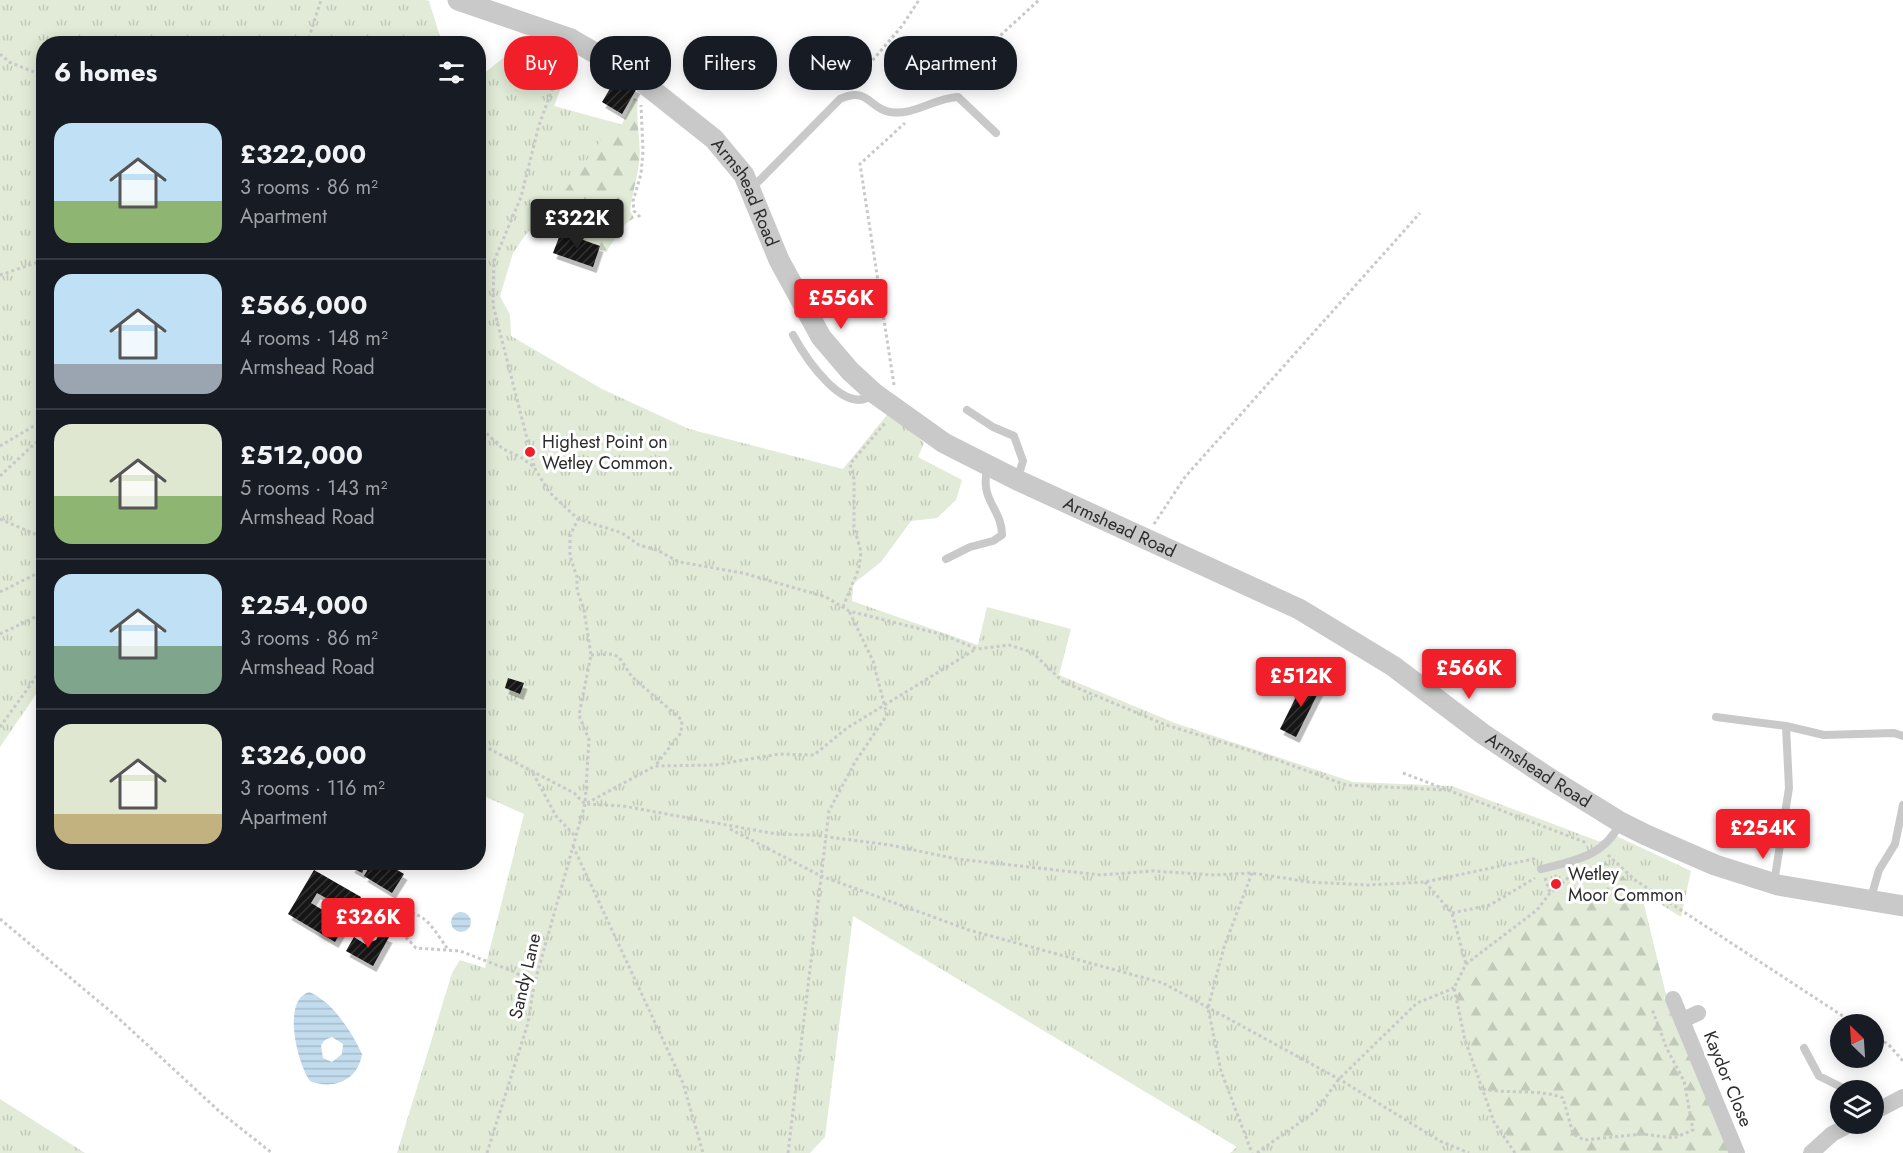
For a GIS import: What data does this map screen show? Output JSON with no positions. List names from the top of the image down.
{
  "streets": {
    "street": ["Armshead Road", "Kaydor Close"],
    "path": ["Sandy Lane"]
  },
  "places": ["Highest Point on Wetley Common.", "Wetley Moor Common"],
  "north": "top left",
  "page": {
    "chip": [
      "Buy",
      "Rent",
      "Filters",
      "New",
      "Apartment"
    ],
    "heading": "6 homes",
    "list": [
      {
        "name": "£322,000",
        "note": "3 rooms · 86 m² · Apartment"
      },
      {
        "name": "£566,000",
        "note": "4 rooms · 148 m² · Armshead Road"
      },
      {
        "name": "£512,000",
        "note": "5 rooms · 143 m² · Armshead Road"
      },
      {
        "name": "£254,000",
        "note": "3 rooms · 86 m² · Armshead Road"
      },
      {
        "name": "£326,000",
        "note": "3 rooms · 116 m² · Apartment"
      }
    ],
    "price": [
      "£322K",
      "£556K",
      "£566K",
      "£512K",
      "£254K",
      "£326K"
    ]
  }
}
